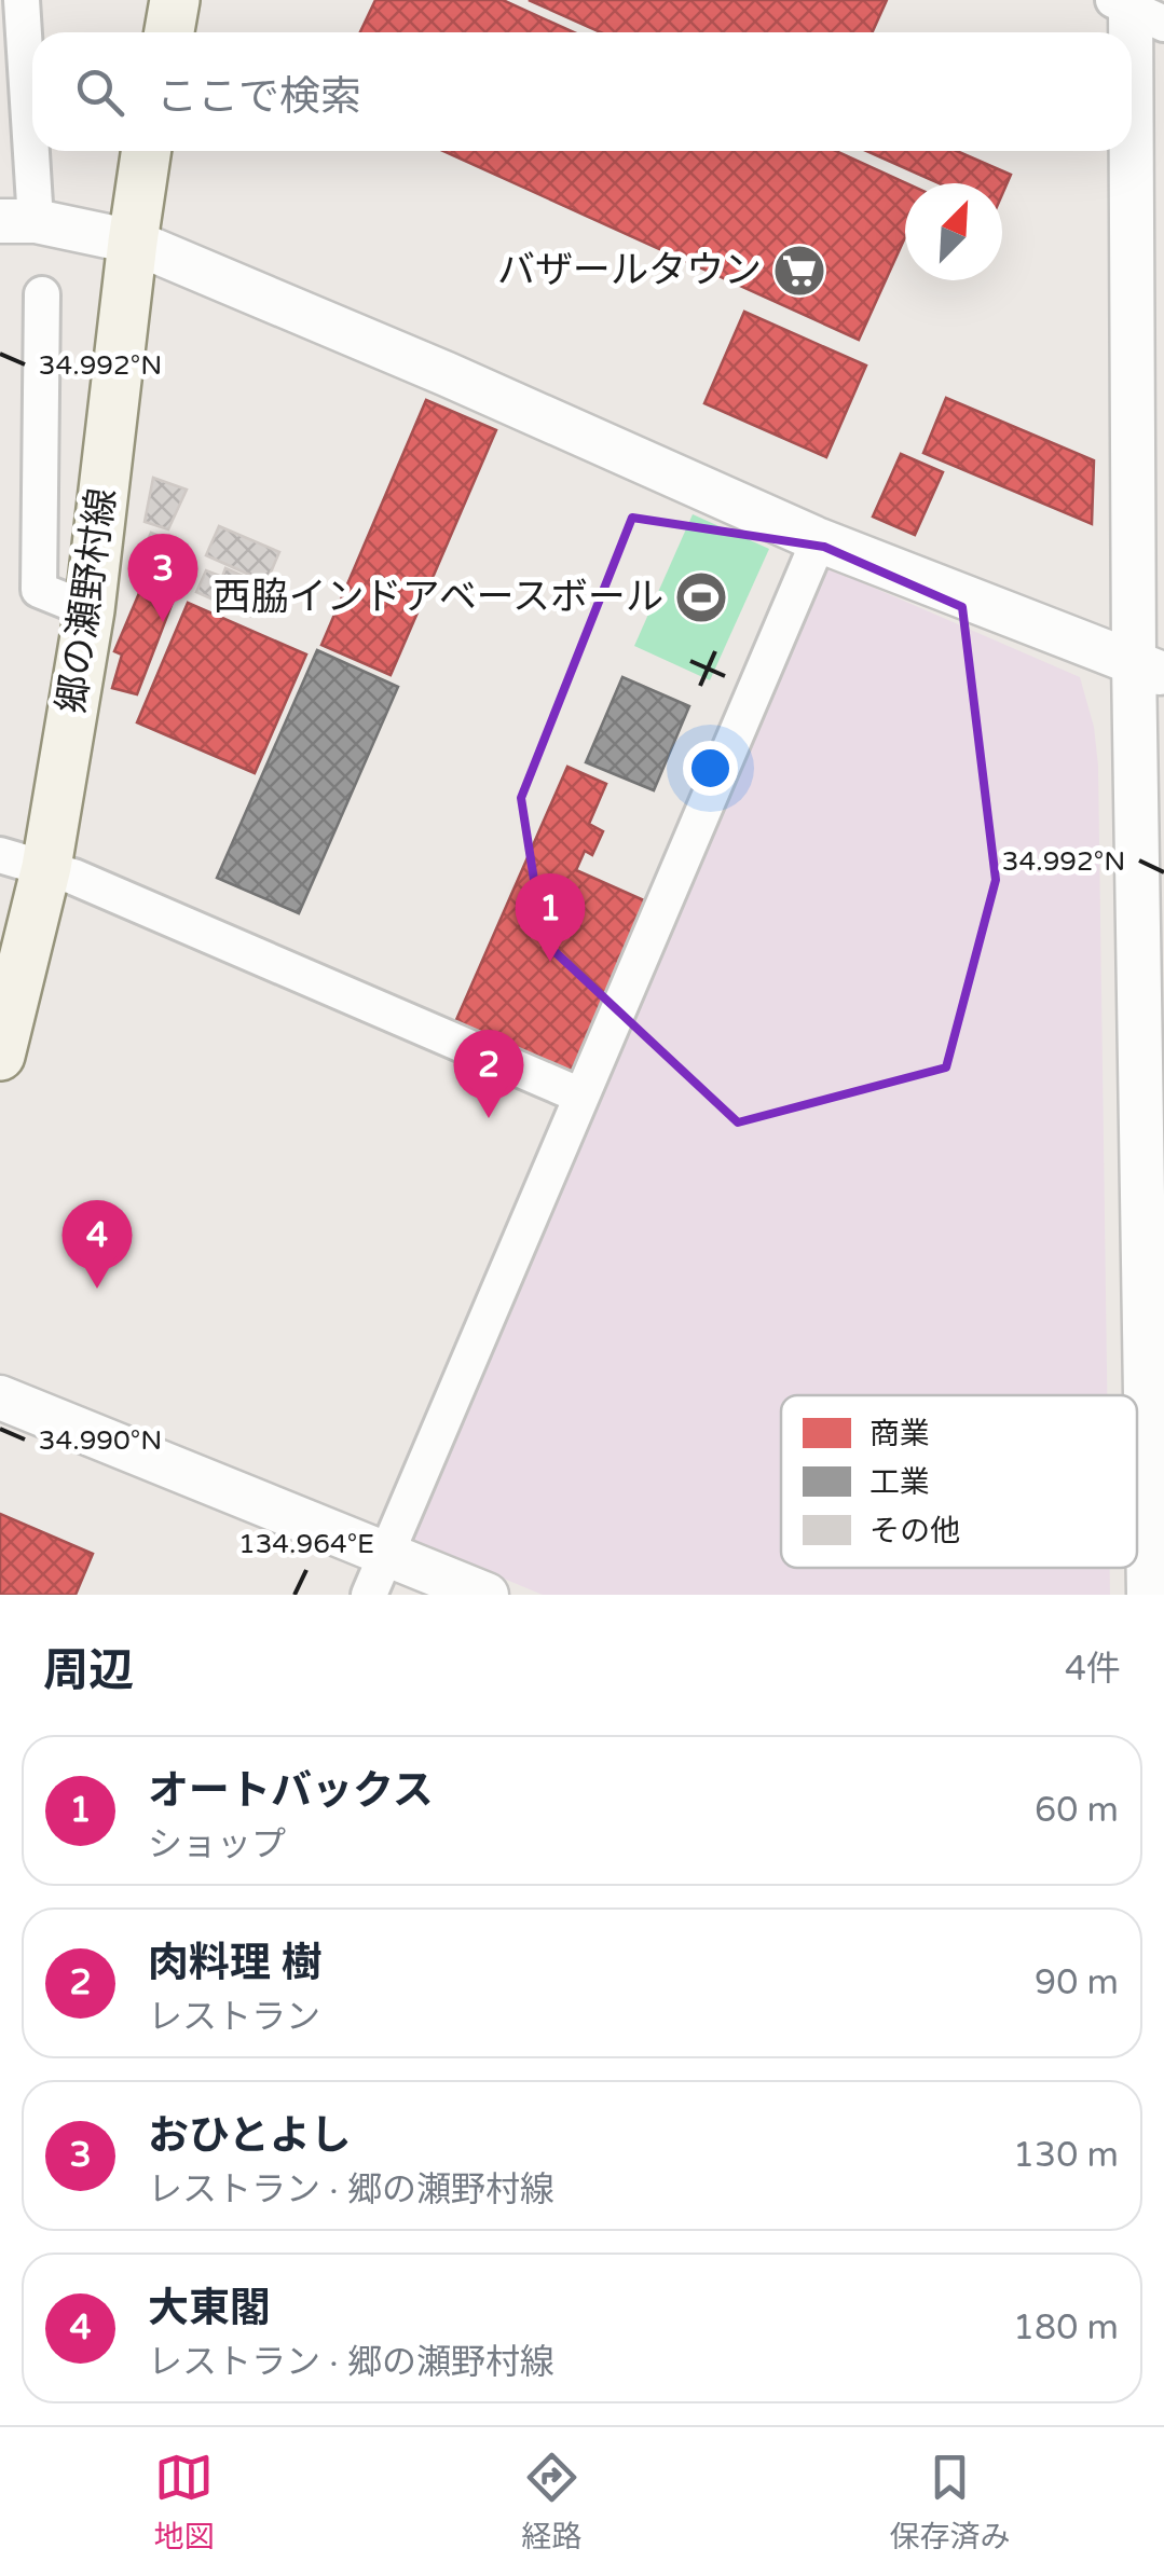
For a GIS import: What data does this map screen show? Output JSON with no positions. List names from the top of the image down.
{
  "streets": {
    "main road": ["郷の瀬野村線"]
  },
  "places": {
    "supermarket": ["バザールタウン"],
    "sports": ["西脇インドアベースボール"]
  },
  "legend": ["商業", "工業", "その他"],
  "north": "top right",
  "page": {
    "search": "ここで検索",
    "pins": [
      "3",
      "1",
      "2",
      "4"
    ],
    "heading": ["周辺", "4件"],
    "list": [
      {
        "mark": "1",
        "name": "オートバックス",
        "note": "ショップ",
        "value": "60 m"
      },
      {
        "mark": "2",
        "name": "肉料理 樹",
        "note": "レストラン",
        "value": "90 m"
      },
      {
        "mark": "3",
        "name": "おひとよし",
        "note": "レストラン · 郷の瀬野村線",
        "value": "130 m"
      },
      {
        "mark": "4",
        "name": "大東閣",
        "note": "レストラン · 郷の瀬野村線",
        "value": "180 m"
      }
    ],
    "nav": ["地図", "経路", "保存済み"]
  },
  "coordinates": ["34.992°N", "34.990°N", "134.964°E"]
}
